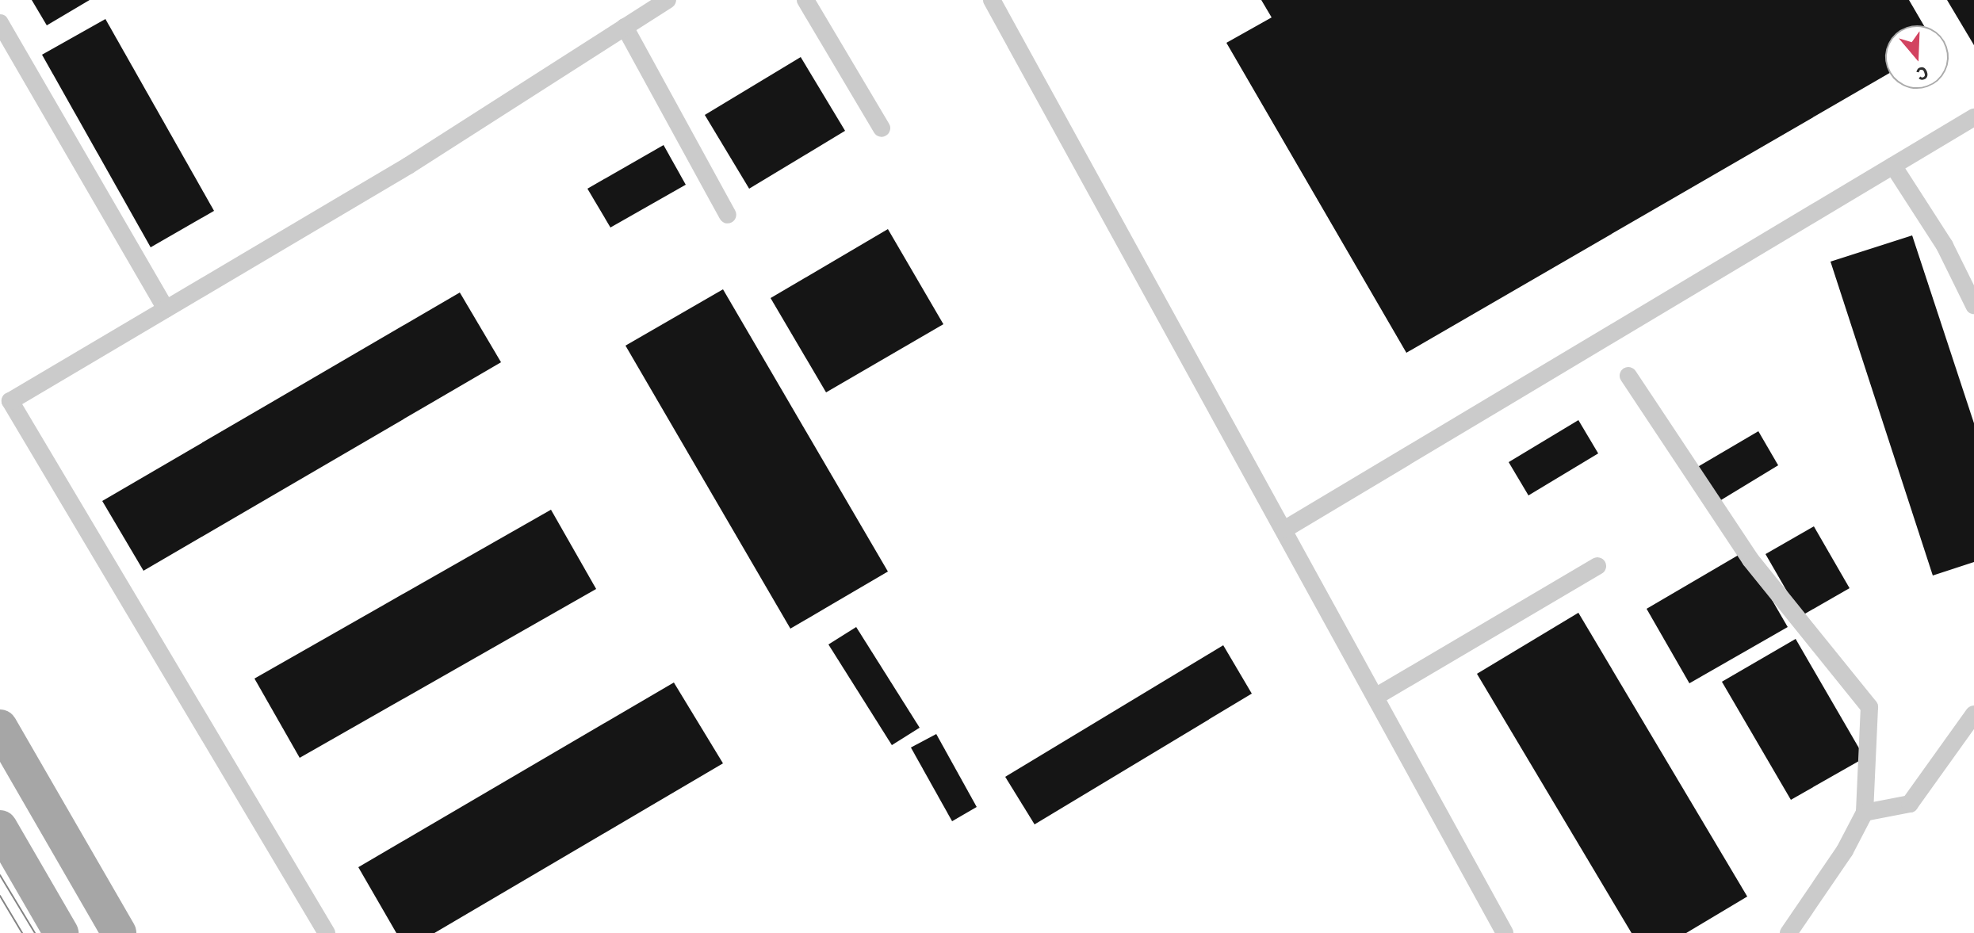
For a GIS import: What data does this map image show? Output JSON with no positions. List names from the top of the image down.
{
  "north": "bottom"
}
